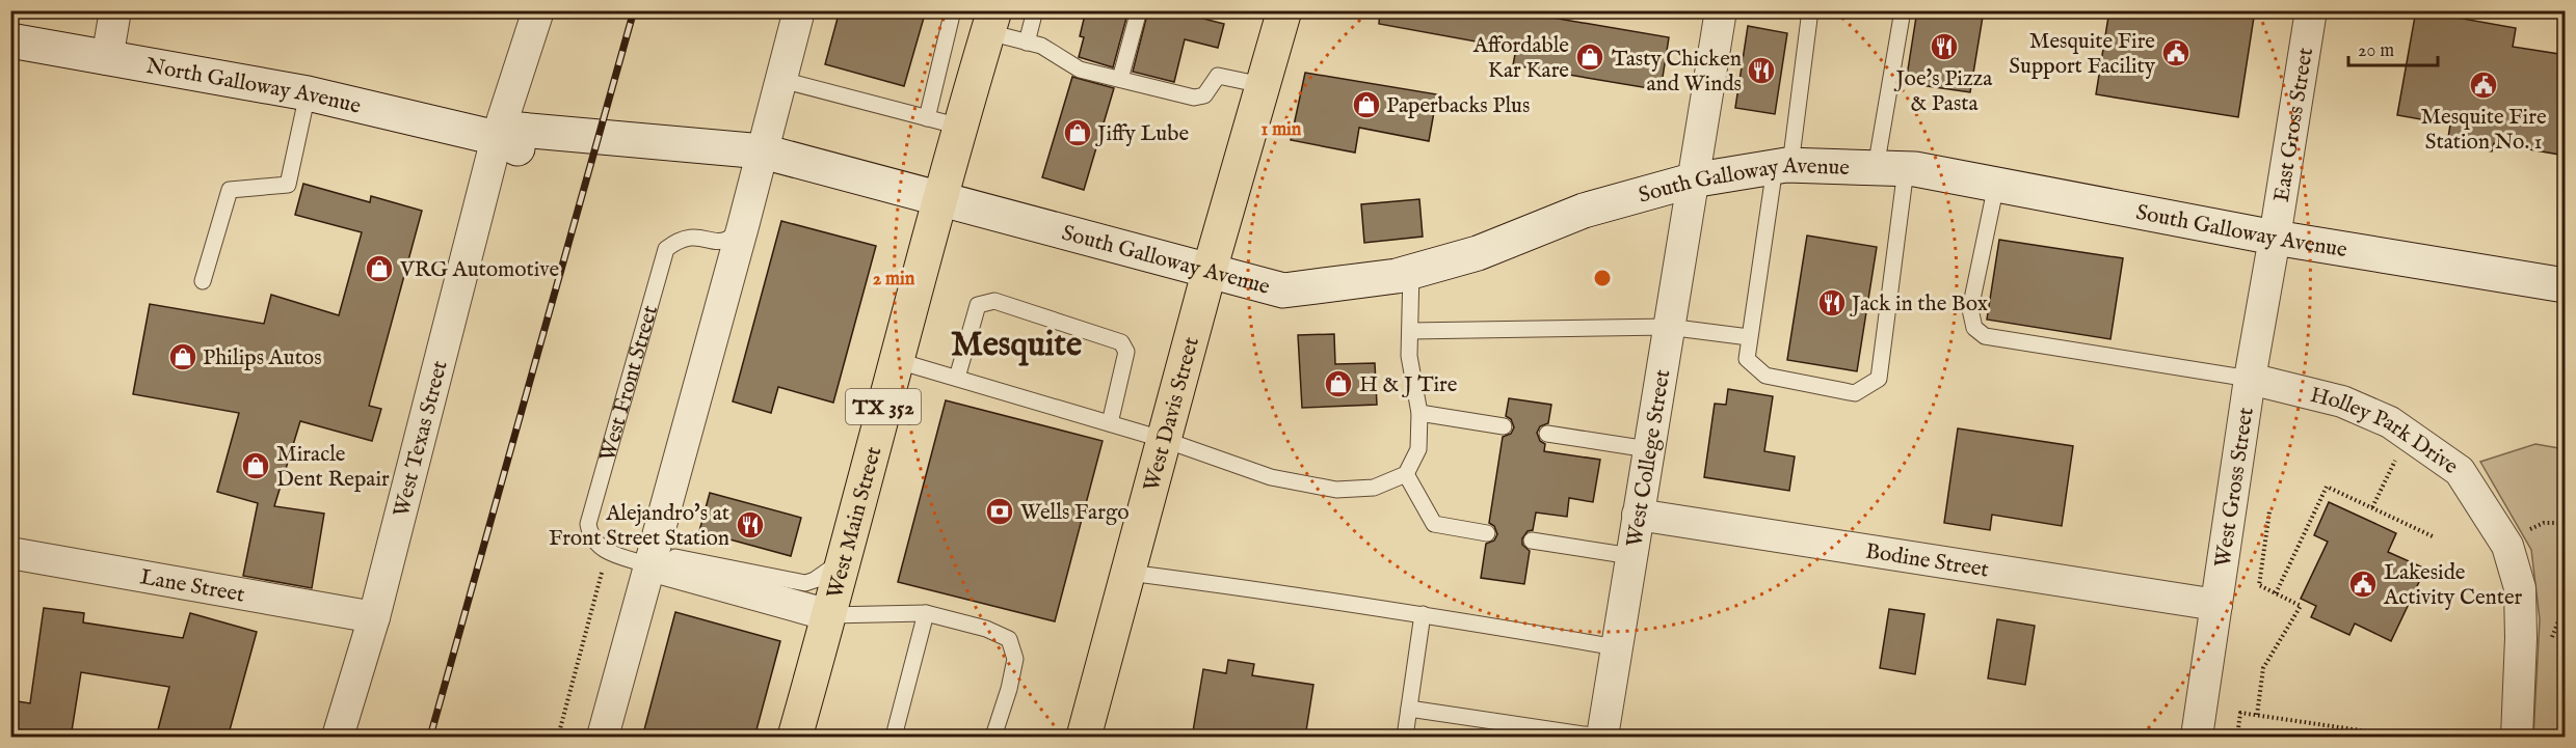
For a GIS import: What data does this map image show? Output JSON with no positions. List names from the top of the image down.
{
  "streets": {
    "main road": [
      "North Galloway Avenue",
      "South Galloway Avenue",
      "TX 352",
      "West Davis Street",
      "West Main Street"
    ],
    "street": [
      "East Gross Street",
      "Holley Park Drive",
      "West Texas Street",
      "West College Street",
      "West Gross Street",
      "Bodine Street",
      "Lane Street"
    ],
    "lane": ["West Front Street"]
  },
  "crossings": [
    ["North Galloway Avenue", "South Galloway Avenue"],
    ["North Galloway Avenue", "TX 352"],
    ["North Galloway Avenue", "West Texas Street"],
    ["North Galloway Avenue", "West Main Street"],
    ["East Gross Street", "South Galloway Avenue"],
    ["East Gross Street", "West Gross Street"],
    ["South Galloway Avenue", "TX 352"],
    ["South Galloway Avenue", "West Davis Street"],
    ["South Galloway Avenue", "West College Street"],
    ["South Galloway Avenue", "West Gross Street"],
    ["South Galloway Avenue", "West Main Street"],
    ["TX 352", "West Main Street"],
    ["Holley Park Drive", "West Gross Street"],
    ["West Texas Street", "Lane Street"],
    ["West College Street", "Bodine Street"],
    ["West Gross Street", "Bodine Street"]
  ],
  "districts": ["Mesquite"],
  "places": {
    "restaurant": [
      "Joe's Pizza & Pasta",
      "Tasty Chicken and Winds",
      "Jack in the Box",
      "Alejandro's at Front Street Station"
    ],
    "public building": ["Mesquite Fire Support Facility", "Mesquite Fire Station No. 1", "Lakeside Activity Center"],
    "shop": [
      "Affordable Kar Kare",
      "Paperbacks Plus",
      "Jiffy Lube",
      "VRG Automotive",
      "Philips Autos",
      "H & J Tire",
      "Miracle Dent Repair"
    ],
    "bank": ["Wells Fargo"]
  },
  "scale_bar": "20 m",
  "rings": ["1 min", "2 min"]
}
